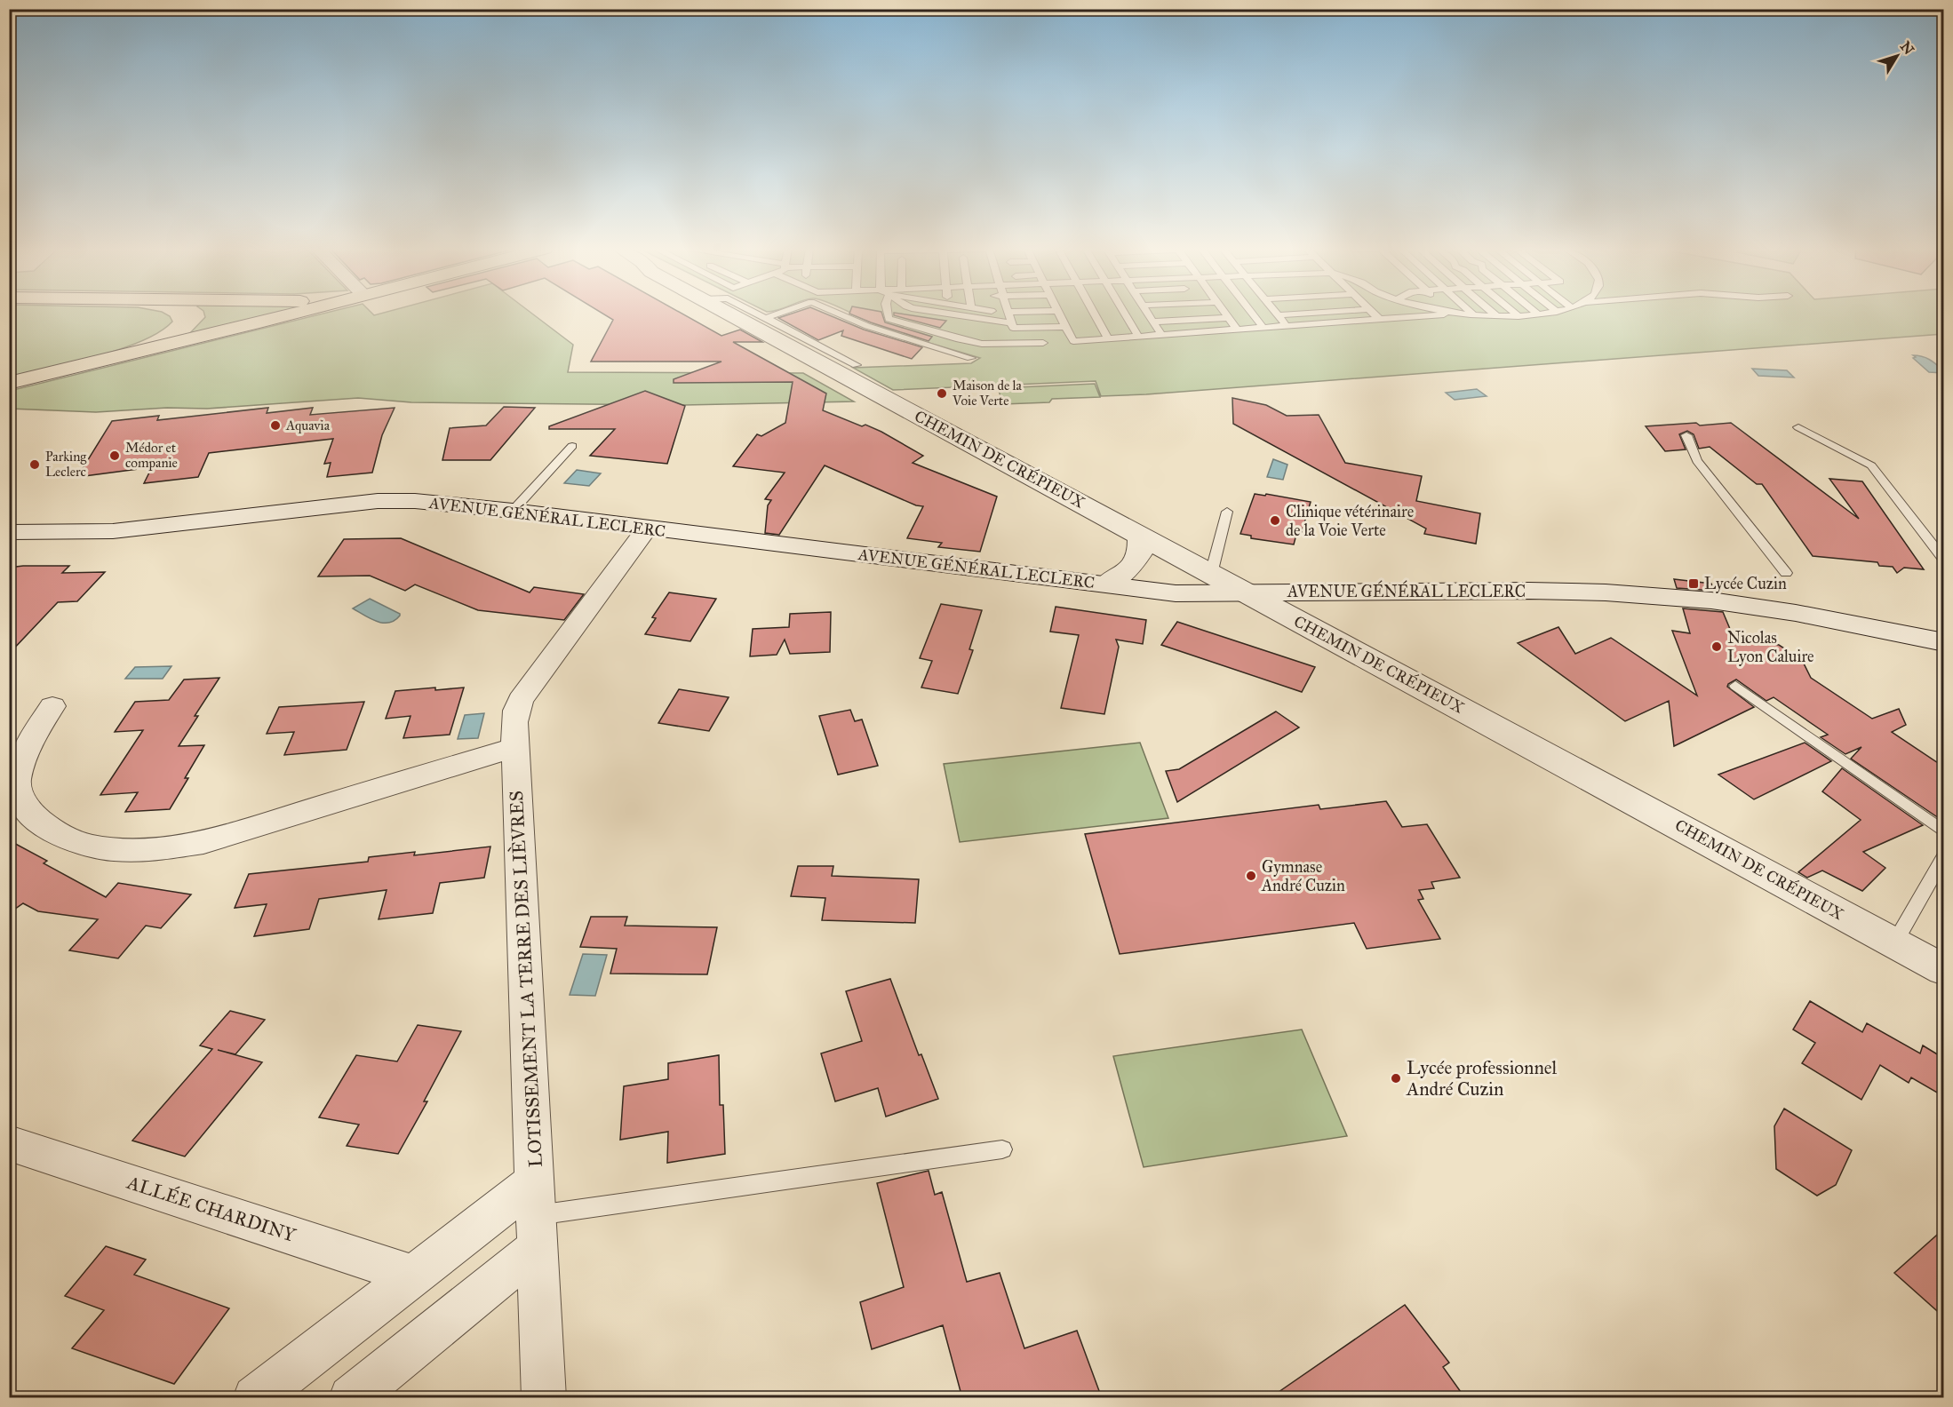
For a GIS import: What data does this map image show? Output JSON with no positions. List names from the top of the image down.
{
  "streets": {
    "main road": ["CHEMIN DE CRÉPIEUX", "AVENUE GÉNÉRAL LECLERC"],
    "street": ["LOTISSEMENT LA TERRE DES LIÈVRES", "ALLÉE CHARDINY"]
  },
  "crossings": [
    ["CHEMIN DE CRÉPIEUX", "AVENUE GÉNÉRAL LECLERC"],
    ["AVENUE GÉNÉRAL LECLERC", "LOTISSEMENT LA TERRE DES LIÈVRES"],
    ["LOTISSEMENT LA TERRE DES LIÈVRES", "ALLÉE CHARDINY"]
  ],
  "places": {
    "other": [
      "Maison de la Voie Verte",
      "Aquavia",
      "Médor et companie",
      "Parking Leclerc",
      "Clinique vétérinaire de la Voie Verte",
      "Nicolas Lyon Caluire",
      "Gymnase André Cuzin",
      "Lycée professionnel André Cuzin"
    ],
    "transit": ["Lycée Cuzin"]
  },
  "north": "top right"
}
